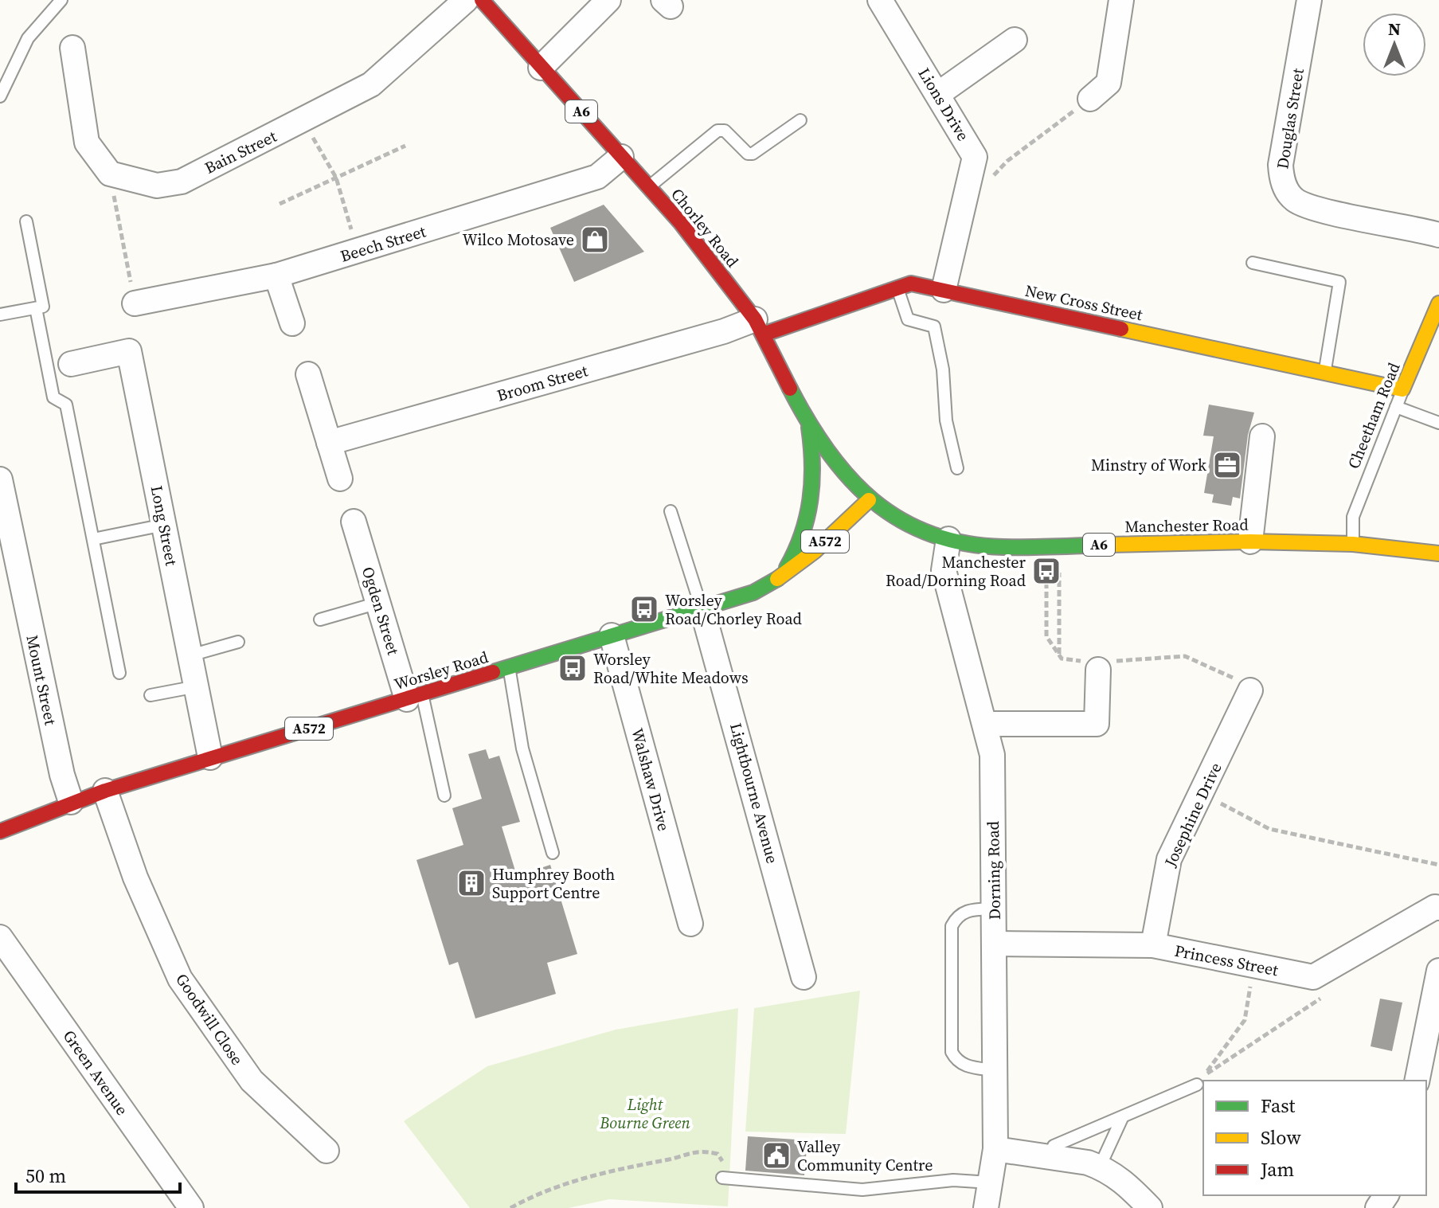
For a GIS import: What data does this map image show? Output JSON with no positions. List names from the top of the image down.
{
  "streets": {
    "main road": [
      "A6",
      "Chorley Road",
      "New Cross Street",
      "Cheetham Road",
      "Manchester Road",
      "A572",
      "Worsley Road"
    ],
    "street": [
      "Lions Drive",
      "Douglas Street",
      "Bain Street",
      "Beech Street",
      "Broom Street",
      "Long Street",
      "Ogden Street",
      "Mount Street",
      "Walshaw Drive",
      "Lightbourne Avenue",
      "Josephine Drive",
      "Dorning Road",
      "Princess Street",
      "Goodwill Close",
      "Green Avenue"
    ]
  },
  "crossings": [
    ["Lions Drive", "New Cross Street"],
    ["Chorley Road", "Beech Street"],
    ["Chorley Road", "New Cross Street"],
    ["Chorley Road", "Broom Street"],
    ["Chorley Road", "Manchester Road"],
    ["Chorley Road", "Worsley Road"],
    ["New Cross Street", "Broom Street"],
    ["New Cross Street", "Cheetham Road"],
    ["Cheetham Road", "Manchester Road"],
    ["Long Street", "Worsley Road"],
    ["Manchester Road", "Worsley Road"],
    ["Manchester Road", "Dorning Road"],
    ["Ogden Street", "Worsley Road"],
    ["Worsley Road", "Mount Street"],
    ["Worsley Road", "Walshaw Drive"],
    ["Worsley Road", "Lightbourne Avenue"],
    ["Worsley Road", "Goodwill Close"],
    ["Josephine Drive", "Princess Street"],
    ["Dorning Road", "Princess Street"]
  ],
  "parks": ["Light Bourne Green"],
  "places": {
    "shop": ["Wilco Motosave"],
    "office": ["Minstry of Work"],
    "bus stop": ["Manchester Road/Dorning Road", "Worsley Road/Chorley Road", "Worsley Road/White Meadows"],
    "building": ["Humphrey Booth Support Centre"],
    "public building": ["Valley Community Centre"]
  },
  "legend": ["Fast", "Slow", "Jam"],
  "scale_bar": "50 m",
  "north": "top"
}
